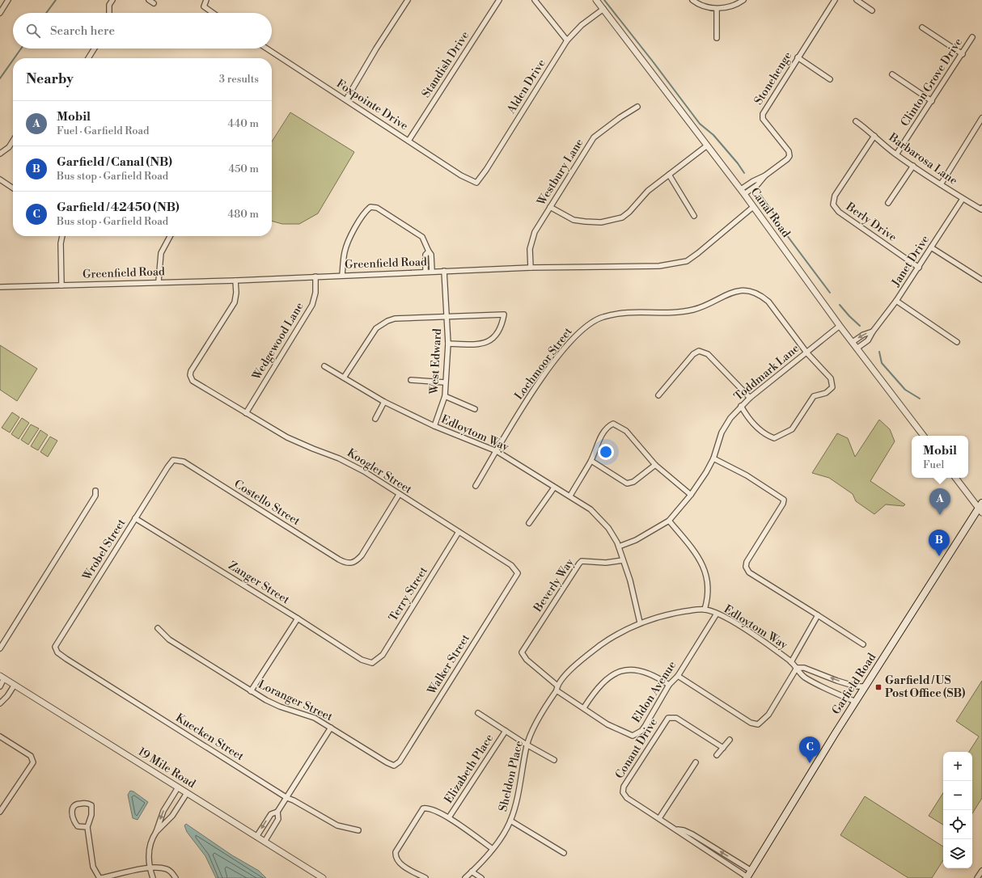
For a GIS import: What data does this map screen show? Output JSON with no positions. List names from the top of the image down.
{
  "streets": {
    "main road": ["Garfield Road"],
    "street": [
      "Standish Drive",
      "Stonehenge",
      "Clinton Grove Drive",
      "Alden Drive",
      "Foxpointe Drive",
      "Barbarosa Lane",
      "Westbury Lane",
      "Canal Road",
      "Berly Drive",
      "Janet Drive",
      "Greenfield Road",
      "Wedgewood Lane",
      "West Edward",
      "Lochmoor Street",
      "Toddmark Lane",
      "Edloytom Way",
      "Koogler Street",
      "Costello Street",
      "Wrobel Street",
      "Zanger Street",
      "Beverly Way",
      "Terry Street",
      "Walker Street",
      "Eldon Avenue",
      "Loranger Street",
      "Kuecken Street",
      "Conant Drive",
      "19 Mile Road",
      "Elizabeth Place",
      "Sheldon Place"
    ]
  },
  "crossings": [
    ["Standish Drive", "Foxpointe Drive"],
    ["Stonehenge", "Canal Road"],
    ["Clinton Grove Drive", "Barbarosa Lane"],
    ["Alden Drive", "Foxpointe Drive"],
    ["Alden Drive", "Canal Road"],
    ["Barbarosa Lane", "Berly Drive"],
    ["Barbarosa Lane", "Janet Drive"],
    ["Westbury Lane", "Greenfield Road"],
    ["Canal Road", "Janet Drive"],
    ["Canal Road", "Greenfield Road"],
    ["Canal Road", "Toddmark Lane"],
    ["Berly Drive", "Janet Drive"],
    ["Greenfield Road", "Wedgewood Lane"],
    ["Greenfield Road", "West Edward"],
    ["Greenfield Road", "Koogler Street"],
    ["Wedgewood Lane", "Koogler Street"],
    ["West Edward", "Edloytom Way"],
    ["Lochmoor Street", "Toddmark Lane"],
    ["Lochmoor Street", "Edloytom Way"],
    ["Edloytom Way", "Beverly Way"],
    ["Edloytom Way", "Garfield Road"],
    ["Edloytom Way", "Eldon Avenue"],
    ["Edloytom Way", "Sheldon Place"],
    ["Koogler Street", "Costello Street"],
    ["Koogler Street", "Terry Street"],
    ["Koogler Street", "Walker Street"],
    ["Costello Street", "Wrobel Street"],
    ["Wrobel Street", "Zanger Street"],
    ["Wrobel Street", "Kuecken Street"],
    ["Zanger Street", "Terry Street"],
    ["Beverly Way", "Eldon Avenue"],
    ["Beverly Way", "Sheldon Place"],
    ["Walker Street", "Loranger Street"],
    ["Eldon Avenue", "Sheldon Place"]
  ],
  "places": {
    "transit": ["Garfield / US Post Office (SB)"]
  },
  "page": {
    "search": "Search here",
    "heading": ["Nearby", "3 results"],
    "list": [
      {
        "mark": "A",
        "name": "Mobil",
        "note": "Fuel · Garfield Road",
        "value": "440 m"
      },
      {
        "mark": "B",
        "name": "Garfield / Canal (NB)",
        "note": "Bus stop · Garfield Road",
        "value": "450 m"
      },
      {
        "mark": "C",
        "name": "Garfield / 42450 (NB)",
        "note": "Bus stop · Garfield Road",
        "value": "480 m"
      }
    ],
    "popup": ["Mobil", "Fuel"],
    "pins": ["A", "B", "C"],
    "map_buttons": ["+", "−"]
  }
}
